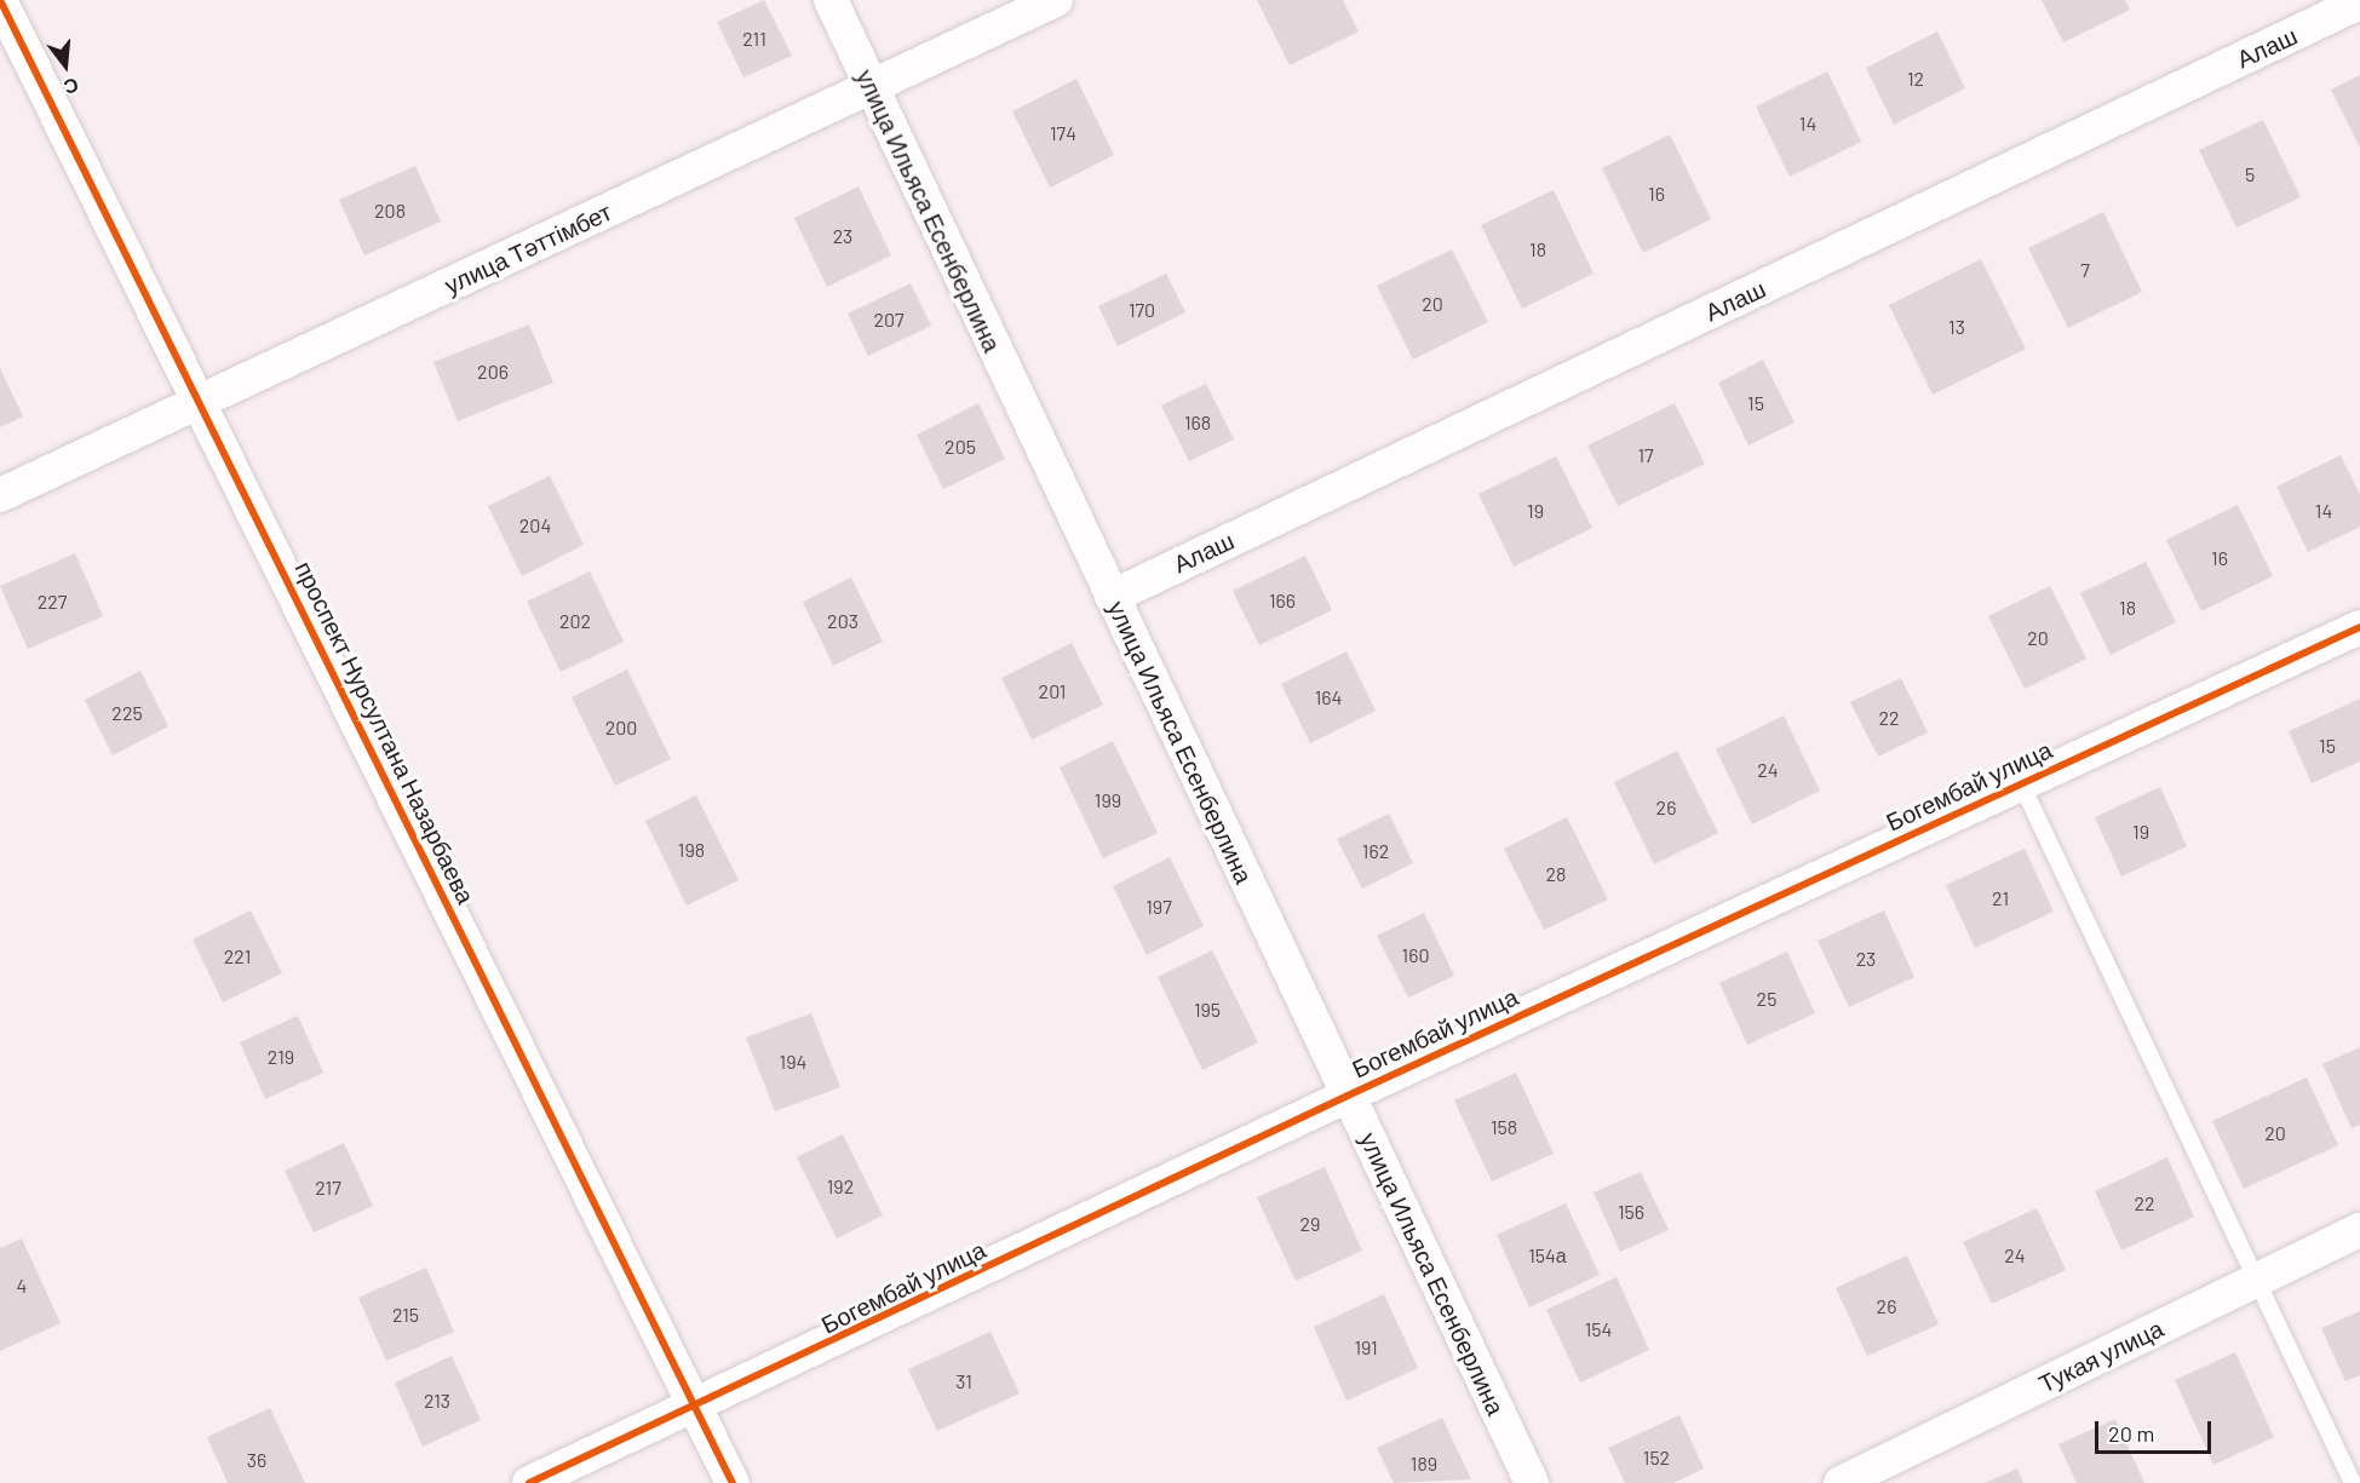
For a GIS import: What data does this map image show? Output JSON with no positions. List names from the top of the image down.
{
  "streets": {
    "street": [
      "Алаш",
      "улица Ильяса Есенберлина",
      "улица Тәттімбет",
      "проспект Нурсултана Назарбаева",
      "Богембай улица",
      "Тукая улица"
    ]
  },
  "crossings": [
    ["Алаш", "улица Ильяса Есенберлина"],
    ["улица Ильяса Есенберлина", "улица Тәттімбет"],
    ["улица Ильяса Есенберлина", "Богембай улица"],
    ["улица Тәттімбет", "проспект Нурсултана Назарбаева"],
    ["проспект Нурсултана Назарбаева", "Богембай улица"]
  ],
  "house_numbers": [
    "211",
    "12",
    "14",
    "174",
    "5",
    "16",
    "208",
    "23",
    "18",
    "7",
    "20",
    "170",
    "207",
    "13",
    "206",
    "15",
    "168",
    "205",
    "17",
    "19",
    "14",
    "204",
    "16",
    "166",
    "227",
    "18",
    "202",
    "203",
    "20",
    "201",
    "164",
    "225",
    "22",
    "200",
    "15",
    "24",
    "199",
    "26",
    "19",
    "198",
    "162",
    "28",
    "21",
    "197",
    "160",
    "221",
    "23",
    "25",
    "195",
    "219",
    "194",
    "158",
    "20",
    "192",
    "217",
    "22",
    "156",
    "29",
    "154а",
    "24",
    "4",
    "26",
    "215",
    "154",
    "191",
    "31",
    "213",
    "152",
    "36",
    "189"
  ],
  "scale_bar": "20 m",
  "north": "bottom"
}
